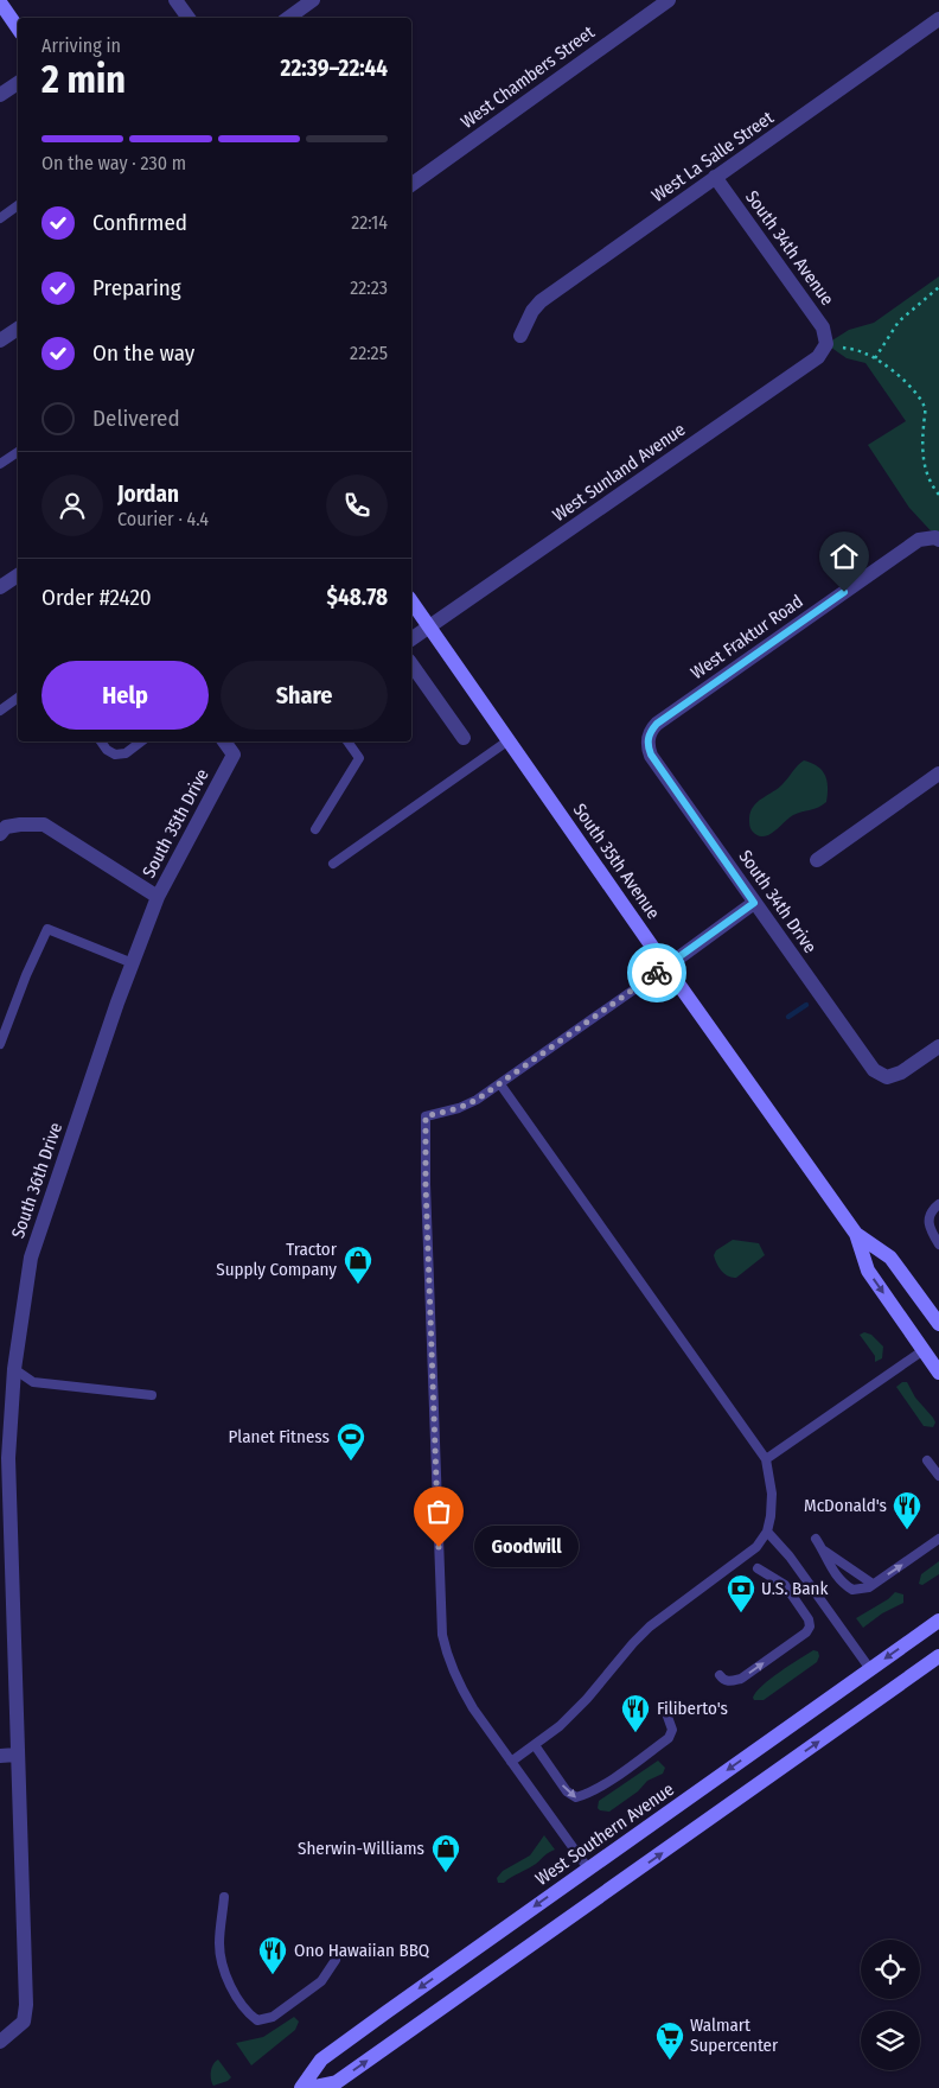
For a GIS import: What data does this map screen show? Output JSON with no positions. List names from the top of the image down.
{
  "streets": {
    "main road": ["South 35th Avenue", "West Southern Avenue"],
    "street": [
      "West Chambers Street",
      "West La Salle Street",
      "South 34th Avenue",
      "West Sunland Avenue",
      "West Fraktur Road",
      "South 35th Drive",
      "South 34th Drive",
      "South 36th Drive"
    ]
  },
  "crossings": [
    ["West La Salle Street", "South 34th Avenue"],
    ["South 34th Avenue", "West Sunland Avenue"],
    ["West Sunland Avenue", "South 35th Avenue"],
    ["West Fraktur Road", "South 34th Drive"],
    ["South 35th Drive", "South 36th Drive"]
  ],
  "places": {
    "shop": ["Tractor Supply Company", "Sherwin-Williams"],
    "sports": ["Planet Fitness"],
    "restaurant": ["McDonald's", "Filiberto's", "Ono Hawaiian BBQ"],
    "other": ["Goodwill"],
    "bank": ["U.S. Bank"],
    "supermarket": ["Walmart Supercenter"]
  },
  "page": {
    "heading": ["2 min", "Arriving in", "22:39–22:44"],
    "panel": [
      "Jordan",
      "Courier · 4.4",
      "Order #2420",
      "$48.78"
    ],
    "bar": "On the way · 230 m",
    "list": [
      ["Confirmed", "22:14"],
      ["Preparing", "22:23"],
      ["On the way", "22:25"],
      "Delivered"
    ],
    "buttons": ["Help", "Share"],
    "bubble": "Goodwill"
  }
}
